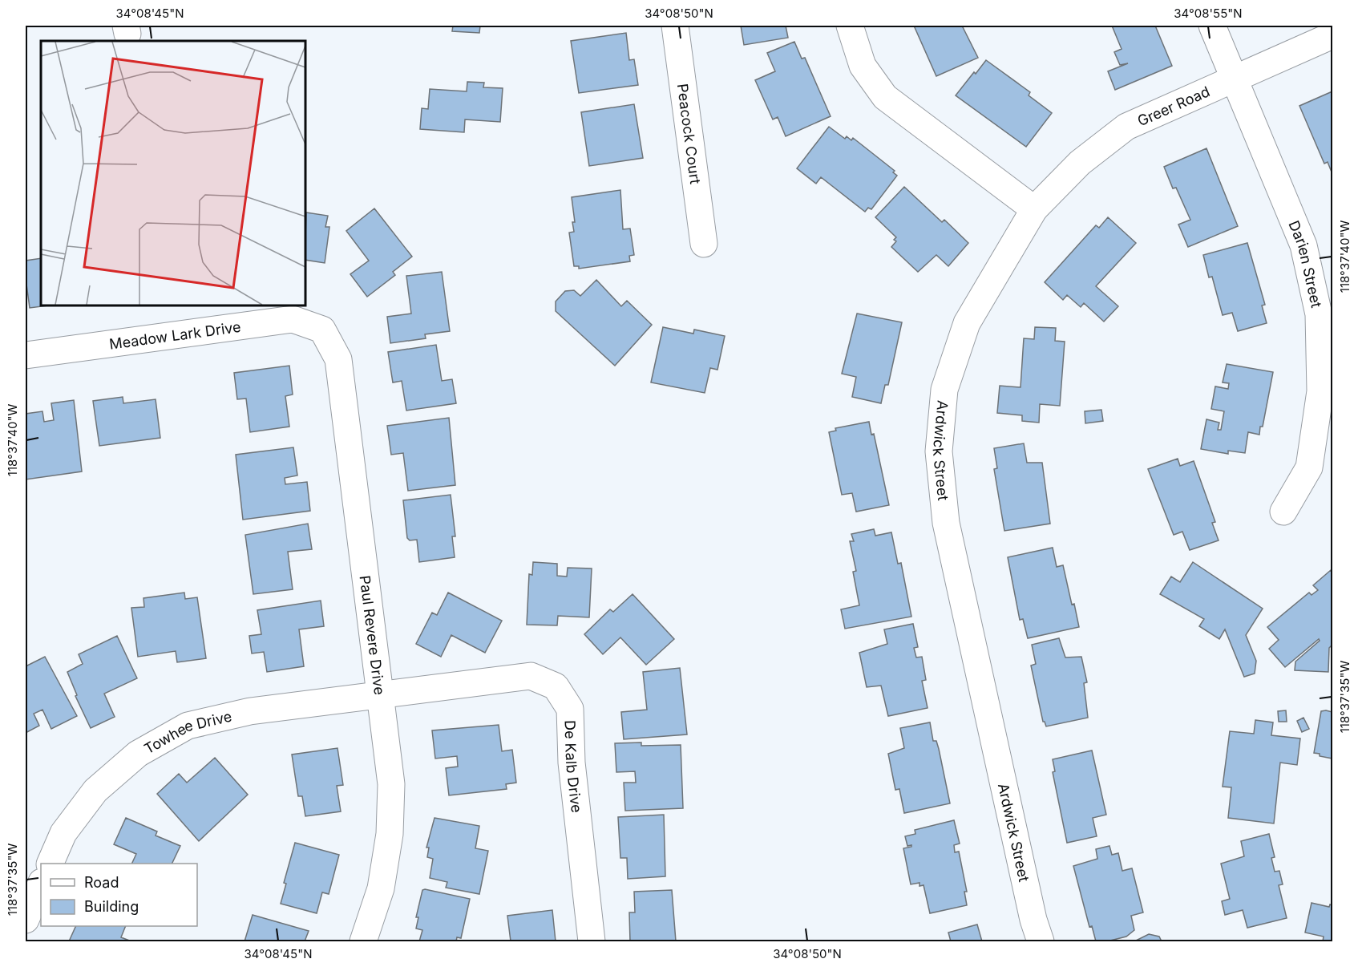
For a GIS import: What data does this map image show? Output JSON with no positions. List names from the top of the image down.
{
  "streets": {
    "street": [
      "Greer Road",
      "Peacock Court",
      "Darien Street",
      "Meadow Lark Drive",
      "Ardwick Street",
      "Paul Revere Drive",
      "Towhee Drive",
      "De Kalb Drive"
    ]
  },
  "crossings": [
    ["Greer Road", "Darien Street"],
    ["Greer Road", "Ardwick Street"],
    ["Meadow Lark Drive", "Paul Revere Drive"],
    ["Paul Revere Drive", "Towhee Drive"],
    ["Paul Revere Drive", "De Kalb Drive"],
    ["Towhee Drive", "De Kalb Drive"]
  ],
  "legend": ["Road", "Building"],
  "coordinates": [
    "34°08'45\"N",
    "34°08'50\"N",
    "34°08'55\"N",
    "118°37'40\"W",
    "118°37'35\"W"
  ]
}
